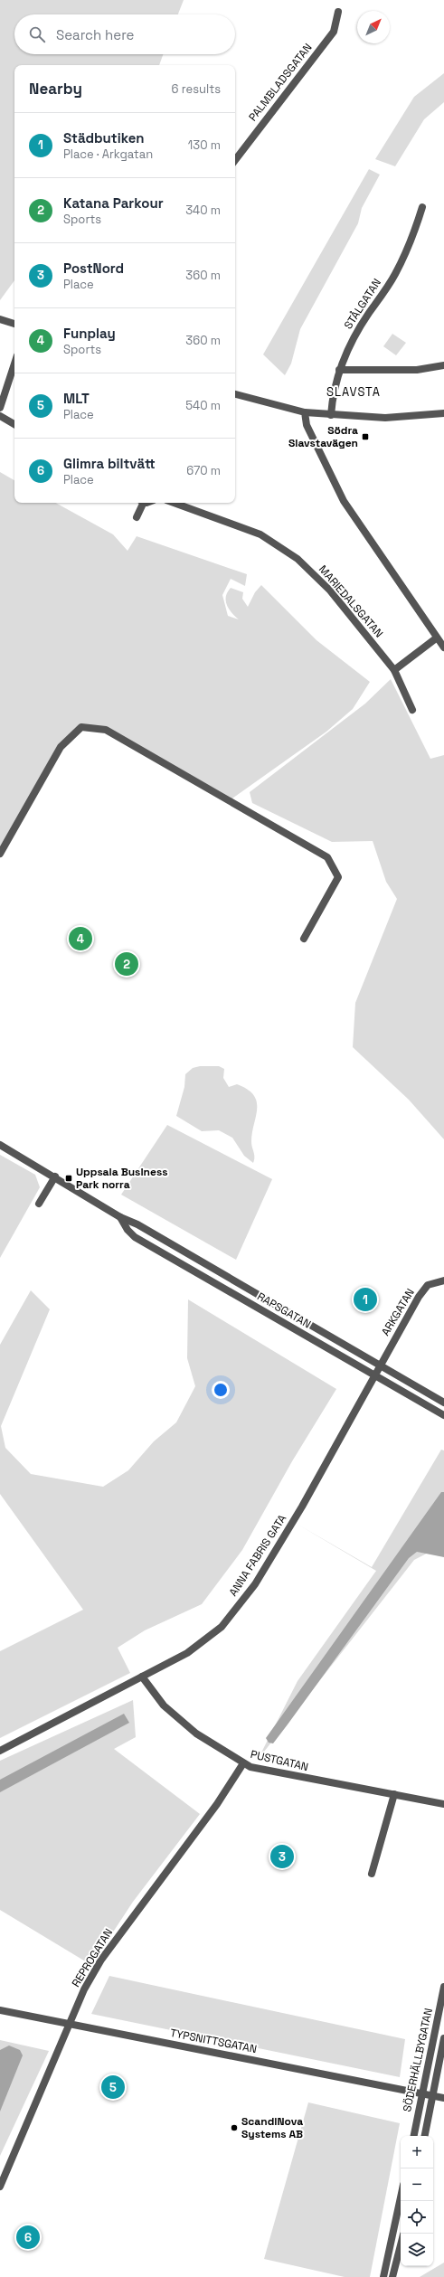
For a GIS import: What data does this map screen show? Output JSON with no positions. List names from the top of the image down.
{
  "streets": {
    "street": [
      "PALMBLADSGATAN",
      "STÅLGATAN",
      "MARIEDALSGATAN",
      "RAPSGATAN",
      "ARKGATAN",
      "ANNA FABRIS GATA",
      "PUSTGATAN",
      "REPROGATAN",
      "TYPSNITTSGATAN",
      "SÖDERHÄLLBYGATAN"
    ]
  },
  "crossings": [
    ["RAPSGATAN", "ARKGATAN"],
    ["RAPSGATAN", "ANNA FABRIS GATA"],
    ["ARKGATAN", "ANNA FABRIS GATA"],
    ["ANNA FABRIS GATA", "PUSTGATAN"],
    ["PUSTGATAN", "REPROGATAN"],
    ["REPROGATAN", "TYPSNITTSGATAN"],
    ["TYPSNITTSGATAN", "SÖDERHÄLLBYGATAN"]
  ],
  "districts": ["SLAVSTA"],
  "places": {
    "transit": ["Södra Slavstavägen", "Uppsala Business Park norra"],
    "other": ["ScandiNova Systems AB"]
  },
  "north": "top right",
  "page": {
    "search": "Search here",
    "heading": ["Nearby", "6 results"],
    "list": [
      {
        "mark": "1",
        "name": "Städbutiken",
        "note": "Place · Arkgatan",
        "value": "130 m"
      },
      {
        "mark": "2",
        "name": "Katana Parkour",
        "note": "Sports",
        "value": "340 m"
      },
      {
        "mark": "3",
        "name": "PostNord",
        "note": "Place",
        "value": "360 m"
      },
      {
        "mark": "4",
        "name": "Funplay",
        "note": "Sports",
        "value": "360 m"
      },
      {
        "mark": "5",
        "name": "MLT",
        "note": "Place",
        "value": "540 m"
      },
      {
        "mark": "6",
        "name": "Glimra biltvätt",
        "note": "Place",
        "value": "670 m"
      }
    ],
    "pins": [
      "4",
      "2",
      "1",
      "3",
      "5",
      "6"
    ],
    "map_buttons": ["+", "−"]
  }
}
